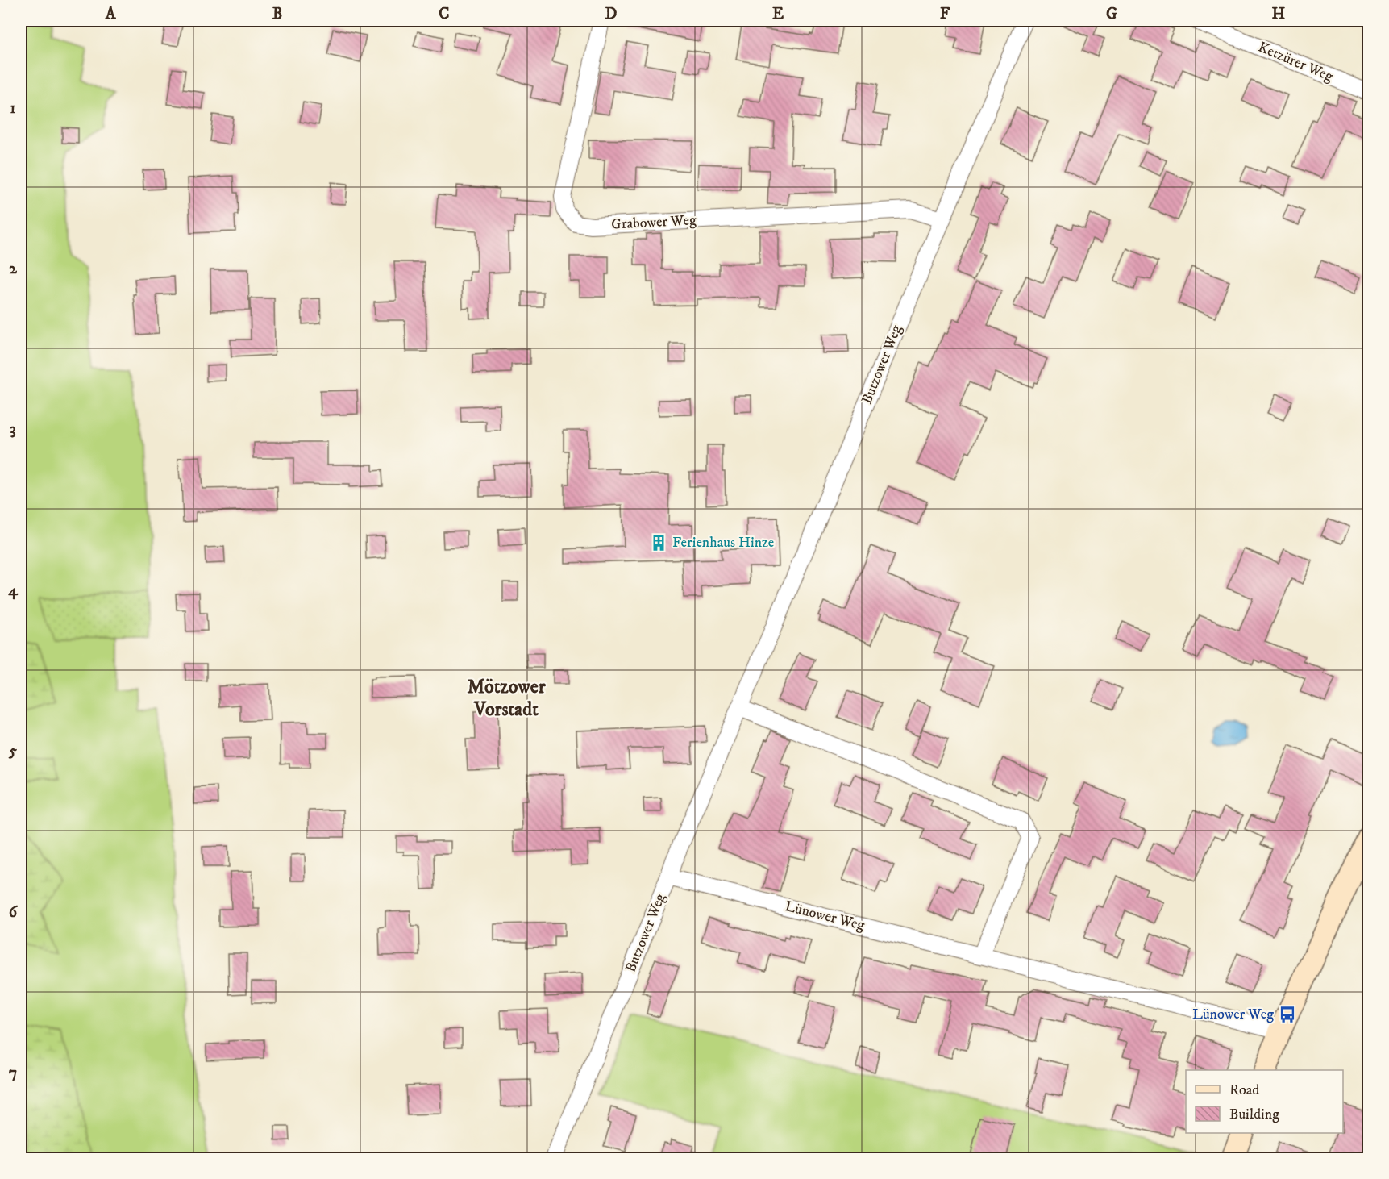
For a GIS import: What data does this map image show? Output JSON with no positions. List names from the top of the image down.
{
  "streets": {
    "street": [
      "Ketzürer Weg",
      "Grabower Weg",
      "Butzower Weg",
      "Lünower Weg"
    ]
  },
  "crossings": [
    ["Grabower Weg", "Butzower Weg"],
    ["Butzower Weg", "Lünower Weg"]
  ],
  "districts": ["Mötzower Vorstadt"],
  "places": {
    "building": ["Ferienhaus Hinze"],
    "bus stop": ["Lünower Weg"]
  },
  "legend": ["Road", "Building"],
  "grid": {
    "columns": [
      "A",
      "B",
      "C",
      "D",
      "E",
      "F",
      "G",
      "H"
    ],
    "rows": [
      "1",
      "2",
      "3",
      "4",
      "5",
      "6",
      "7"
    ]
  }
}
